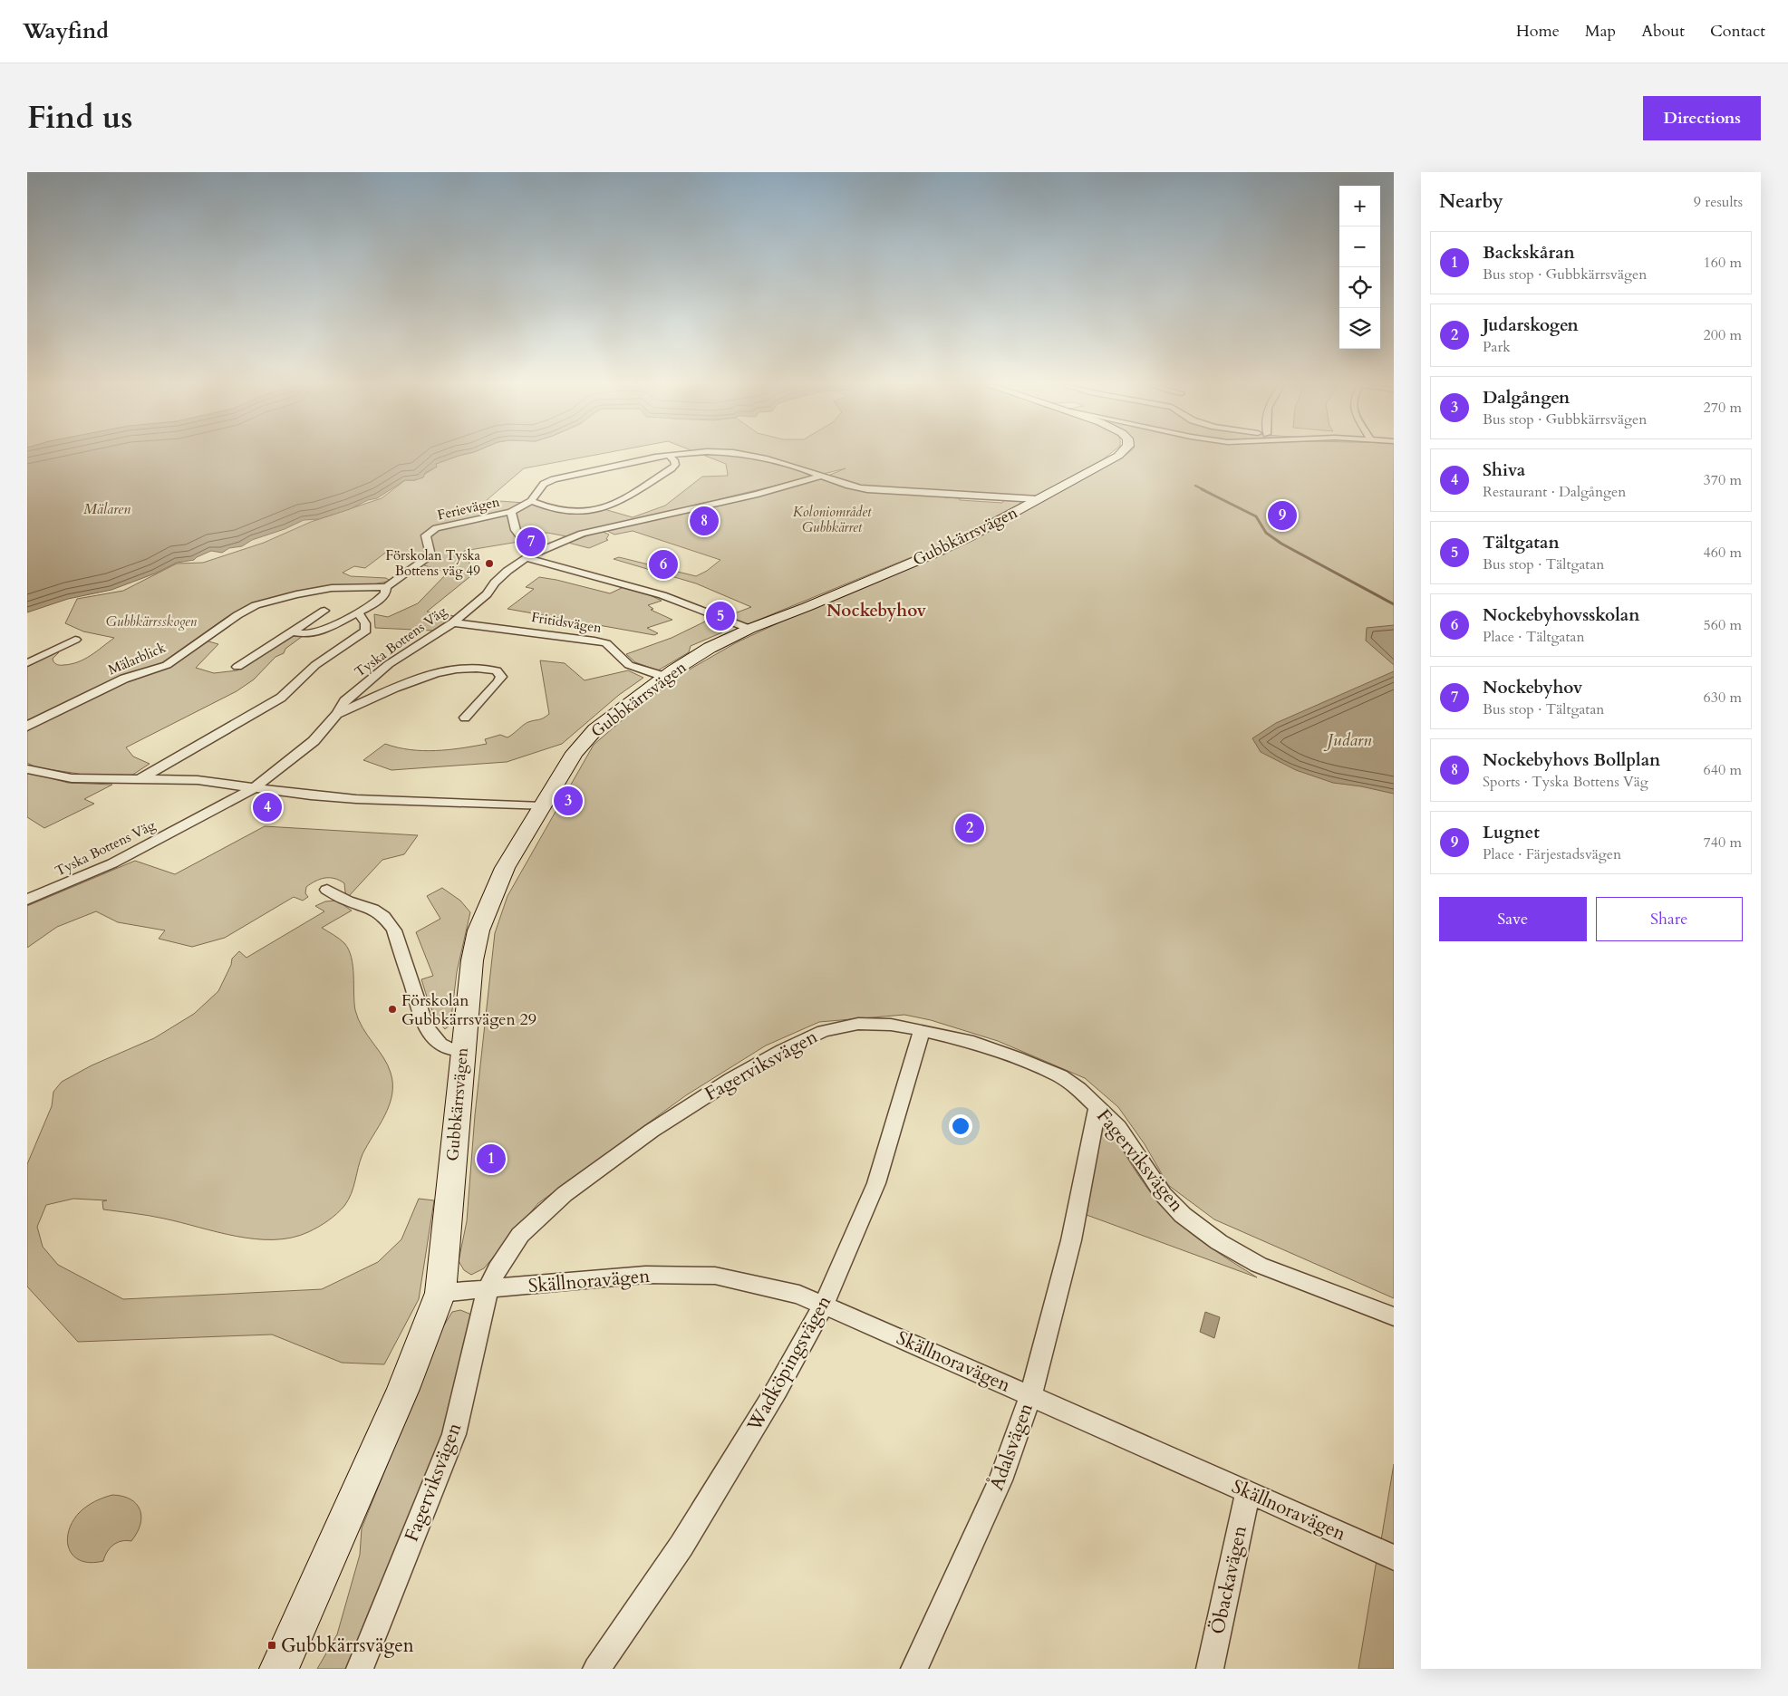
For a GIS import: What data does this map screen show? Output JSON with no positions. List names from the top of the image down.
{
  "streets": {
    "street": [
      "Ferievägen",
      "Gubbkärrsvägen",
      "Fritidsvägen",
      "Tyska Bottens Väg",
      "Mälarblick",
      "Fagerviksvägen",
      "Skällnoravägen",
      "Wadköpingsvägen",
      "Ådalsvägen",
      "Öbackavägen"
    ]
  },
  "crossings": [
    ["Ferievägen", "Gubbkärrsvägen"],
    ["Ferievägen", "Tyska Bottens Väg"],
    ["Ferievägen", "Mälarblick"],
    ["Gubbkärrsvägen", "Fritidsvägen"],
    ["Fritidsvägen", "Tyska Bottens Väg"],
    ["Fagerviksvägen", "Skällnoravägen"],
    ["Fagerviksvägen", "Wadköpingsvägen"],
    ["Fagerviksvägen", "Ådalsvägen"],
    ["Skällnoravägen", "Wadköpingsvägen"],
    ["Skällnoravägen", "Ådalsvägen"],
    ["Skällnoravägen", "Öbackavägen"]
  ],
  "districts": ["Nockebyhov"],
  "water": ["Mälaren", "Judarn"],
  "parks": ["Koloniområdet Gubbkärret", "Gubbkärrsskogen"],
  "places": {
    "other": ["Förskolan Tyska Bottens väg 49", "Förskolan Gubbkärrsvägen 29"],
    "transit": ["Gubbkärrsvägen"]
  },
  "page": {
    "header": "Wayfind",
    "nav": [
      "Home",
      "Map",
      "About",
      "Contact"
    ],
    "title": "Find us",
    "buttons": [
      "Directions",
      ["Save", "Share"]
    ],
    "heading": ["Nearby", "9 results"],
    "map_buttons": ["+", "−"],
    "list": [
      {
        "mark": "1",
        "name": "Backskåran",
        "note": "Bus stop · Gubbkärrsvägen",
        "value": "160 m"
      },
      {
        "mark": "2",
        "name": "Judarskogen",
        "note": "Park",
        "value": "200 m"
      },
      {
        "mark": "3",
        "name": "Dalgången",
        "note": "Bus stop · Gubbkärrsvägen",
        "value": "270 m"
      },
      {
        "mark": "4",
        "name": "Shiva",
        "note": "Restaurant · Dalgången",
        "value": "370 m"
      },
      {
        "mark": "5",
        "name": "Tältgatan",
        "note": "Bus stop · Tältgatan",
        "value": "460 m"
      },
      {
        "mark": "6",
        "name": "Nockebyhovsskolan",
        "note": "Place · Tältgatan",
        "value": "560 m"
      },
      {
        "mark": "7",
        "name": "Nockebyhov",
        "note": "Bus stop · Tältgatan",
        "value": "630 m"
      },
      {
        "mark": "8",
        "name": "Nockebyhovs Bollplan",
        "note": "Sports · Tyska Bottens Väg",
        "value": "640 m"
      },
      {
        "mark": "9",
        "name": "Lugnet",
        "note": "Place · Färjestadsvägen",
        "value": "740 m"
      }
    ],
    "pins": [
      "9",
      "8",
      "7",
      "6",
      "5",
      "3",
      "4",
      "2",
      "1"
    ]
  }
}
